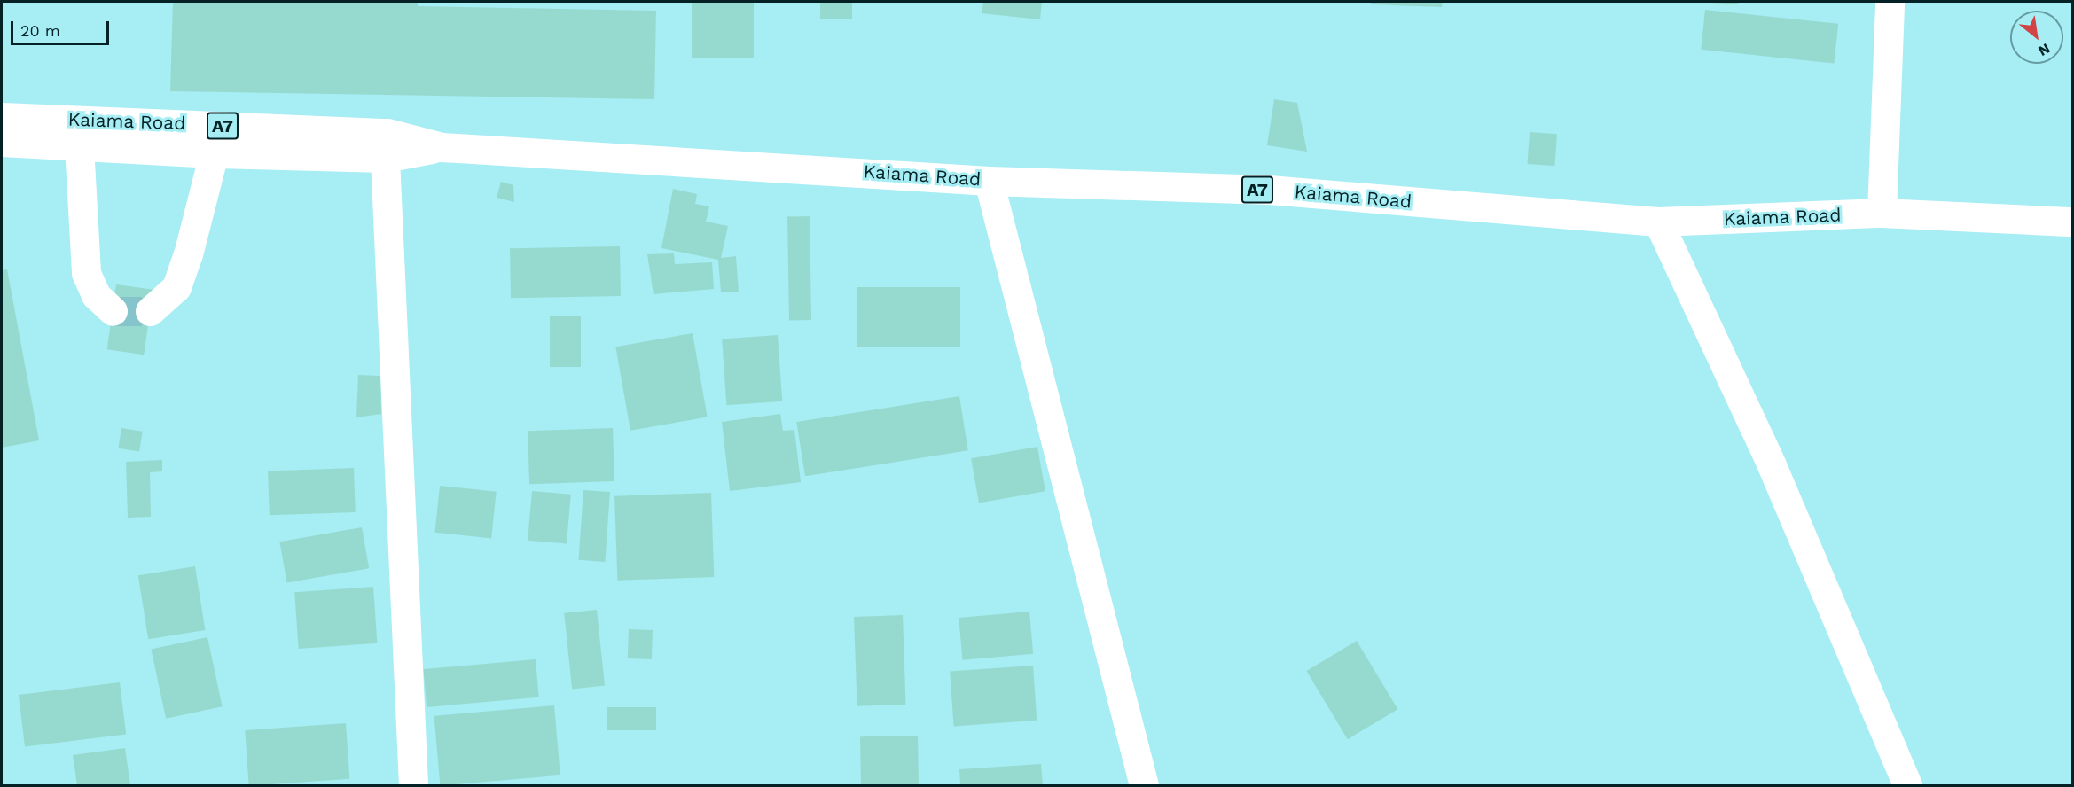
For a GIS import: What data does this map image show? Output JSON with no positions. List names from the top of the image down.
{
  "streets": {
    "main road": ["Kaiama Road", "A7"]
  },
  "scale_bar": "20 m",
  "north": "bottom right"
}
